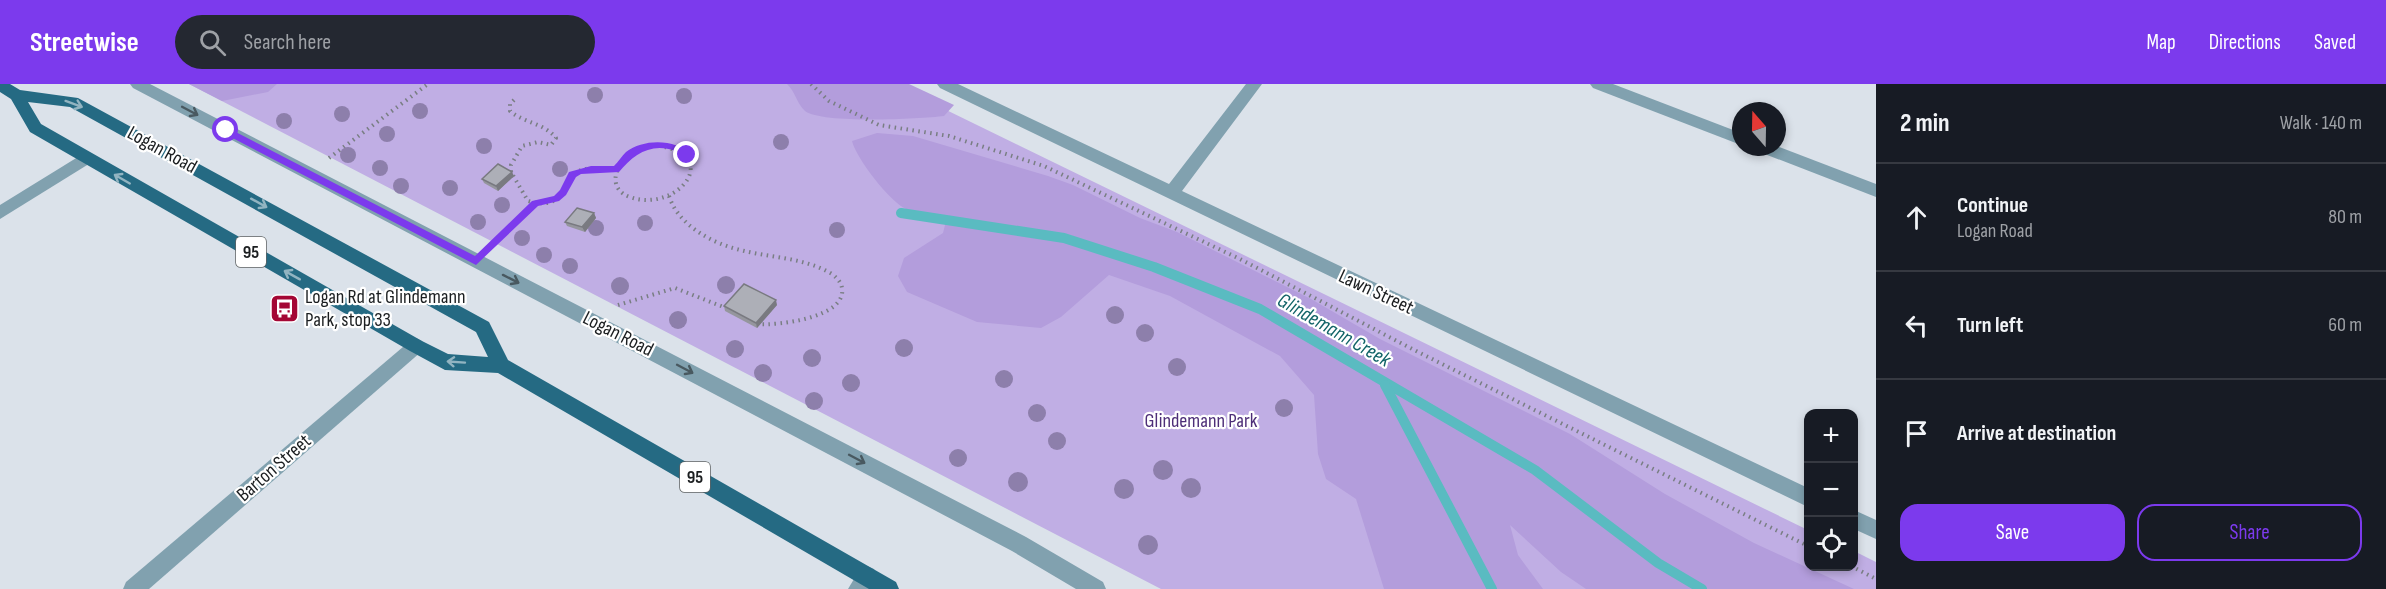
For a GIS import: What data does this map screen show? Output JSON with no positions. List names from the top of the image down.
{
  "streets": {
    "main road": ["Logan Road", "95"],
    "street": ["Lawn Street", "Barton Street"]
  },
  "crossings": [
    ["Logan Road", "95"],
    ["95", "Barton Street"]
  ],
  "one_way": ["Logan Road"],
  "water": ["Glindemann Creek"],
  "parks": ["Glindemann Park"],
  "places": {
    "bus stop": ["Logan Rd at Glindemann Park, stop 33"]
  },
  "north": "top",
  "page": {
    "header": "Streetwise",
    "search": "Search here",
    "nav": ["Map", "Directions", "Saved"],
    "heading": ["2 min", "Walk · 140 m"],
    "list": [
      ["Continue", "Logan Road", "80 m"],
      ["Turn left", "60 m"],
      "Arrive at destination"
    ],
    "map_buttons": ["+", "−"],
    "buttons": ["Save", "Share"]
  }
}
